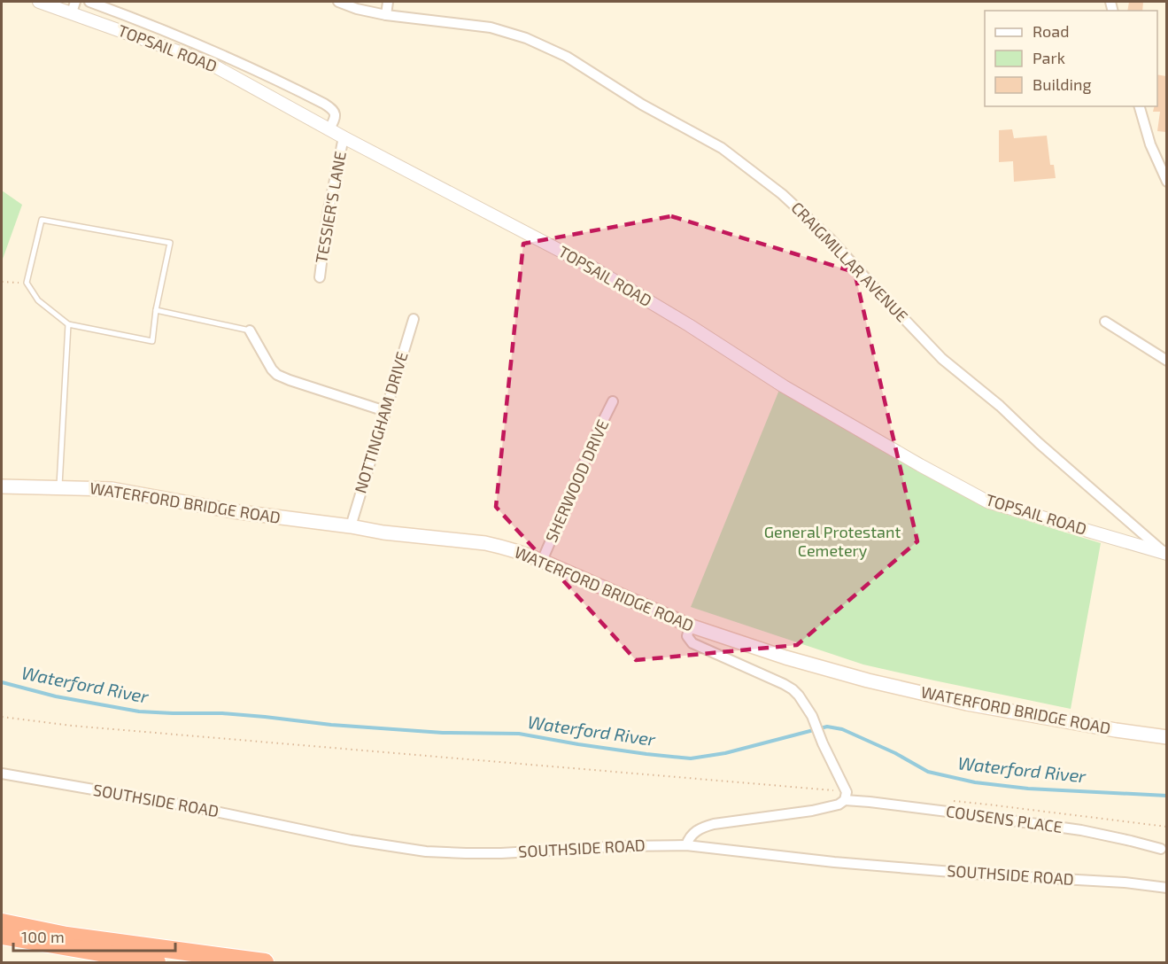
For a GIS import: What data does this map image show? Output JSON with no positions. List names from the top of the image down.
{
  "streets": {
    "main road": ["WATERFORD BRIDGE ROAD"],
    "street": [
      "TOPSAIL ROAD",
      "TESSIER'S LANE",
      "CRAIGMILLAR AVENUE",
      "NOTTINGHAM DRIVE",
      "SHERWOOD DRIVE",
      "SOUTHSIDE ROAD",
      "COUSENS PLACE"
    ]
  },
  "crossings": [
    ["TOPSAIL ROAD", "TESSIER'S LANE"],
    ["TOPSAIL ROAD", "CRAIGMILLAR AVENUE"],
    ["NOTTINGHAM DRIVE", "WATERFORD BRIDGE ROAD"],
    ["SHERWOOD DRIVE", "WATERFORD BRIDGE ROAD"]
  ],
  "water": ["Waterford River"],
  "parks": ["General Protestant Cemetery"],
  "legend": ["Road", "Park", "Building"],
  "scale_bar": "100 m"
}
